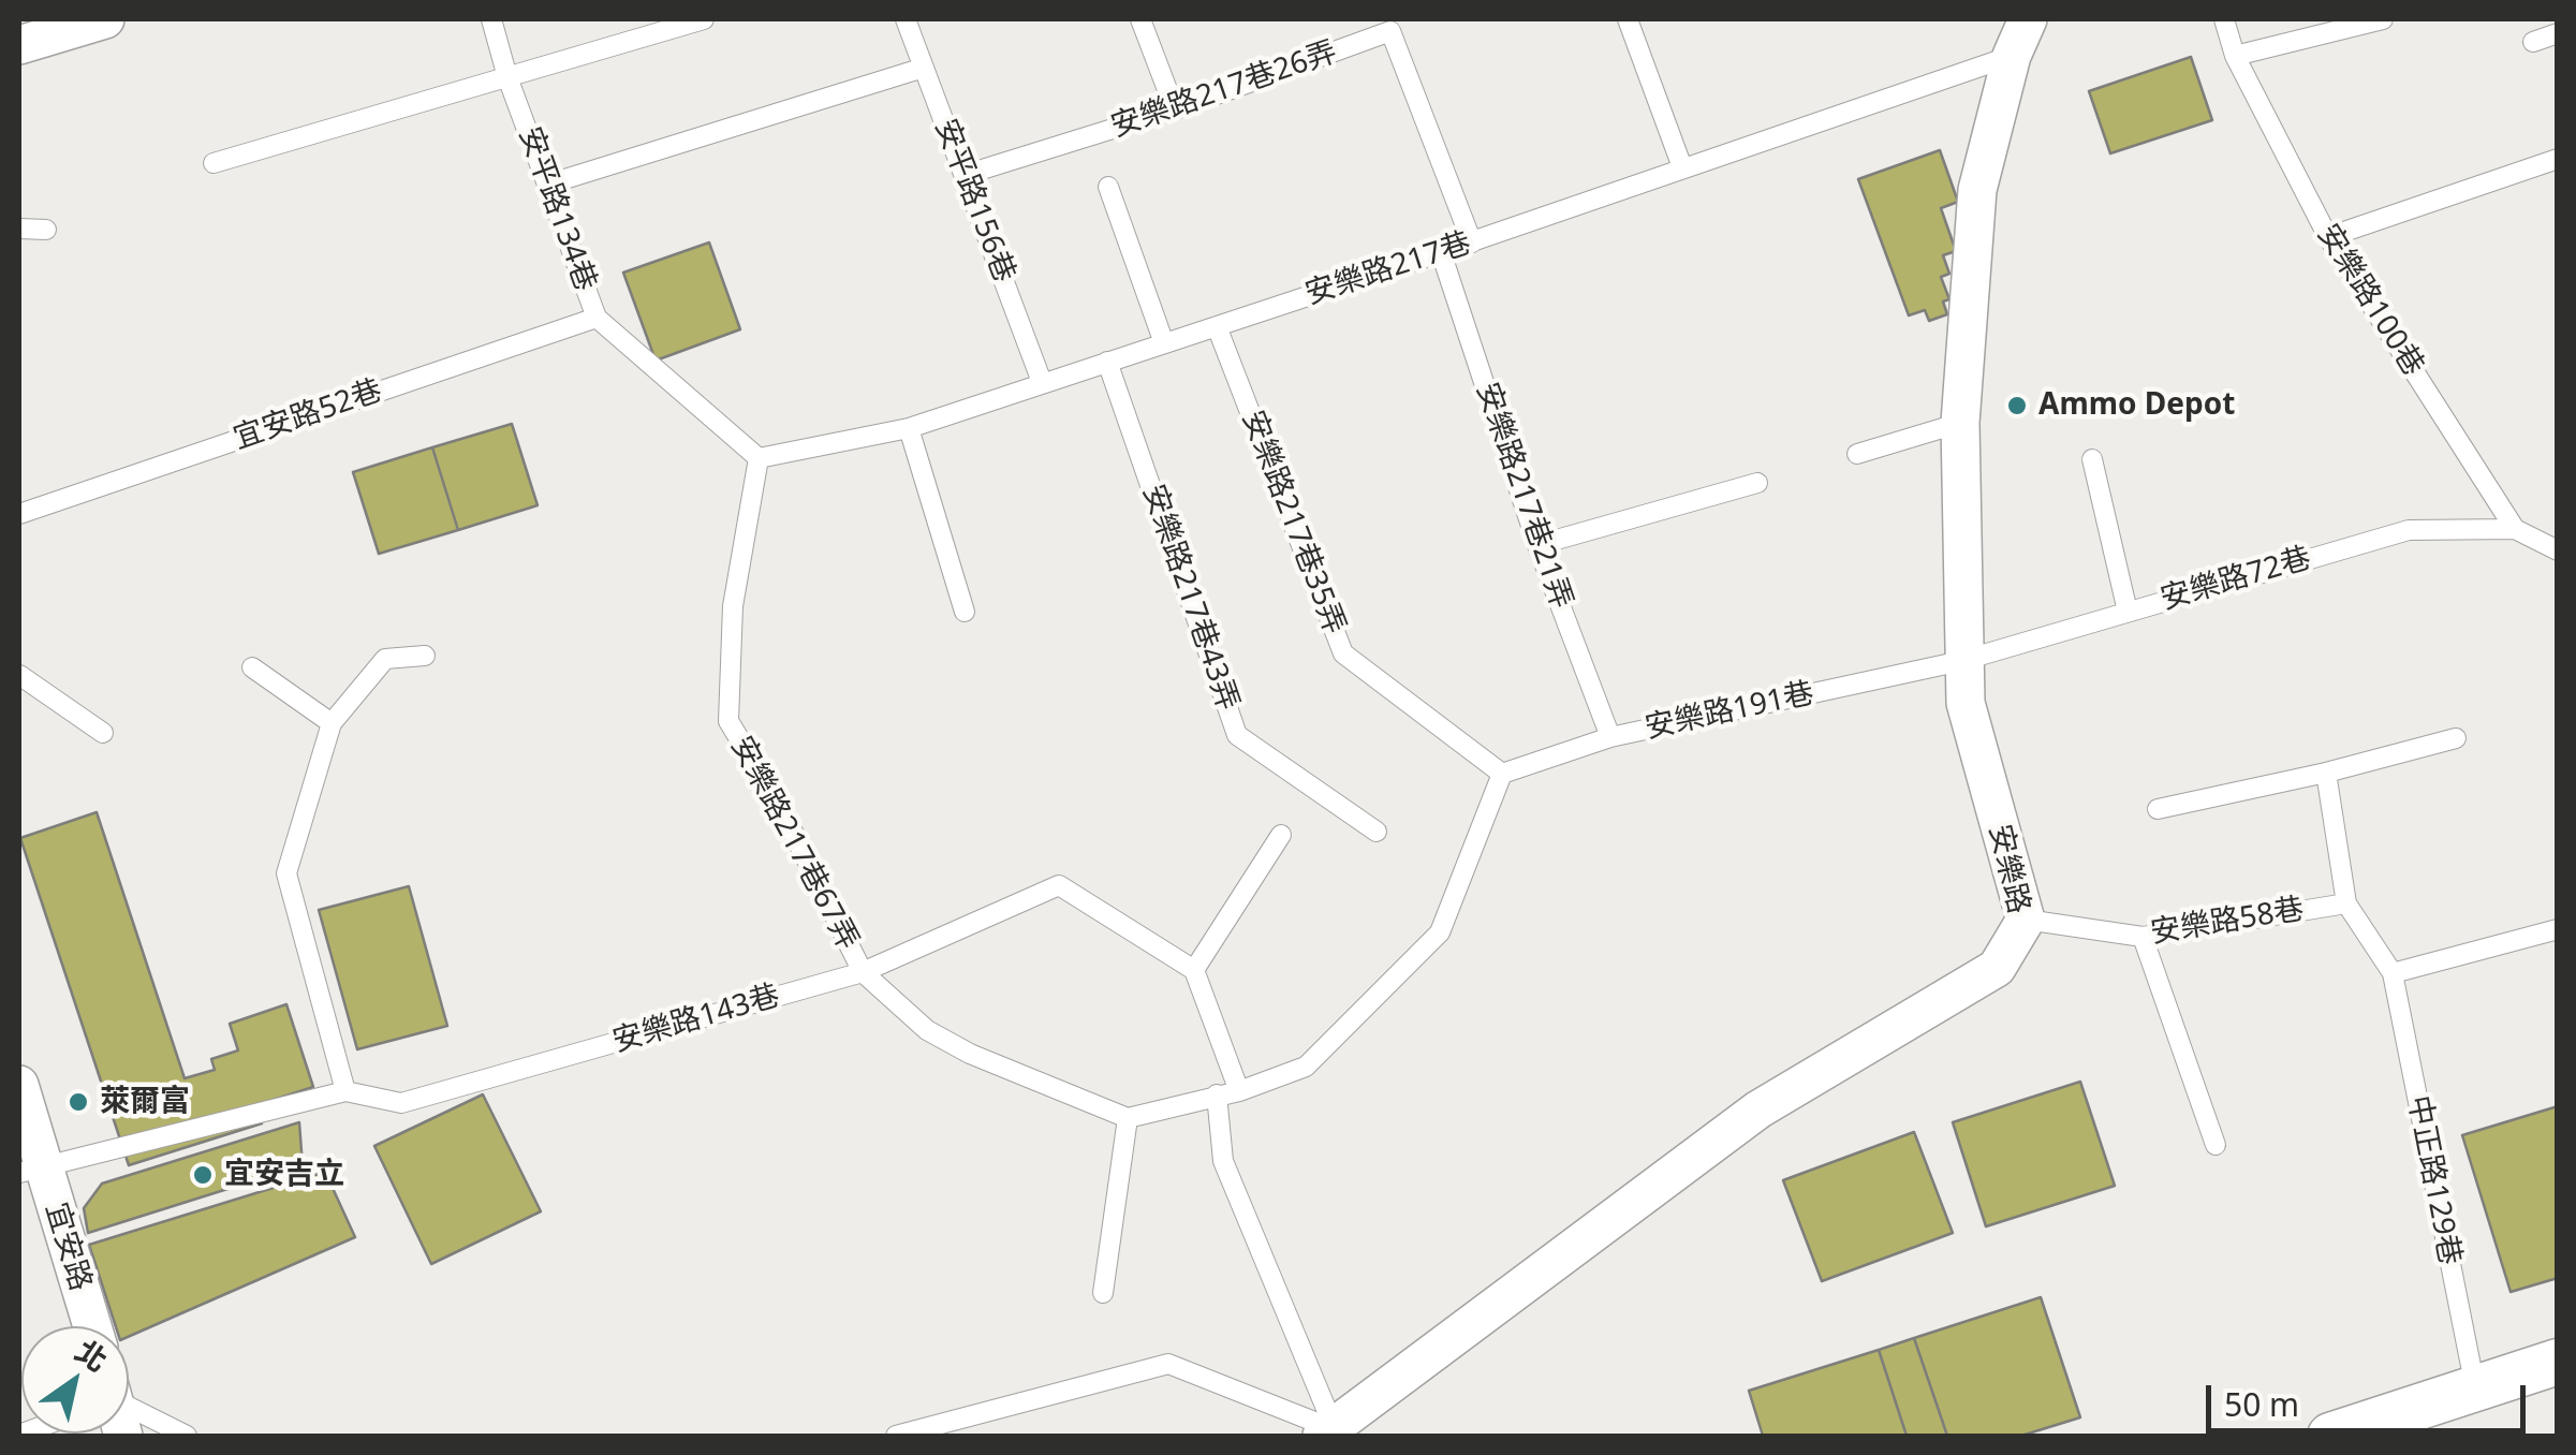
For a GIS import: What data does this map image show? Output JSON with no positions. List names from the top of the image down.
{
  "streets": {
    "street": ["安樂路", "宜安路"],
    "lane": [
      "安樂路217巷26弄",
      "安平路156巷",
      "安平路134巷",
      "安樂路217巷",
      "安樂路100巷",
      "宜安路52巷",
      "安樂路217巷21弄",
      "安樂路217巷35弄",
      "安樂路72巷",
      "安樂路217巷43弄",
      "安樂路191巷",
      "安樂路217巷67弄",
      "安樂路58巷",
      "安樂路143巷",
      "中正路129巷"
    ]
  },
  "crossings": [
    ["安樂路217巷26弄", "安平路156巷"],
    ["安樂路217巷26弄", "安樂路217巷"],
    ["安平路156巷", "安樂路217巷"],
    ["安平路134巷", "安樂路217巷"],
    ["安平路134巷", "宜安路52巷"],
    ["安平路134巷", "安樂路217巷67弄"],
    ["安樂路217巷", "安樂路217巷21弄"],
    ["安樂路217巷", "安樂路217巷35弄"],
    ["安樂路217巷", "安樂路217巷43弄"],
    ["安樂路217巷", "安樂路217巷67弄"],
    ["安樂路217巷", "安樂路"],
    ["安樂路100巷", "安樂路72巷"],
    ["安樂路217巷21弄", "安樂路191巷"],
    ["安樂路217巷35弄", "安樂路191巷"],
    ["安樂路72巷", "安樂路191巷"],
    ["安樂路72巷", "安樂路"],
    ["安樂路191巷", "安樂路"],
    ["安樂路217巷67弄", "安樂路143巷"],
    ["安樂路", "安樂路58巷"],
    ["安樂路58巷", "中正路129巷"],
    ["安樂路143巷", "宜安路"]
  ],
  "places": ["Ammo Depot", "萊爾富", "宜安吉立"],
  "scale_bar": "50 m",
  "north": "top right"
}
